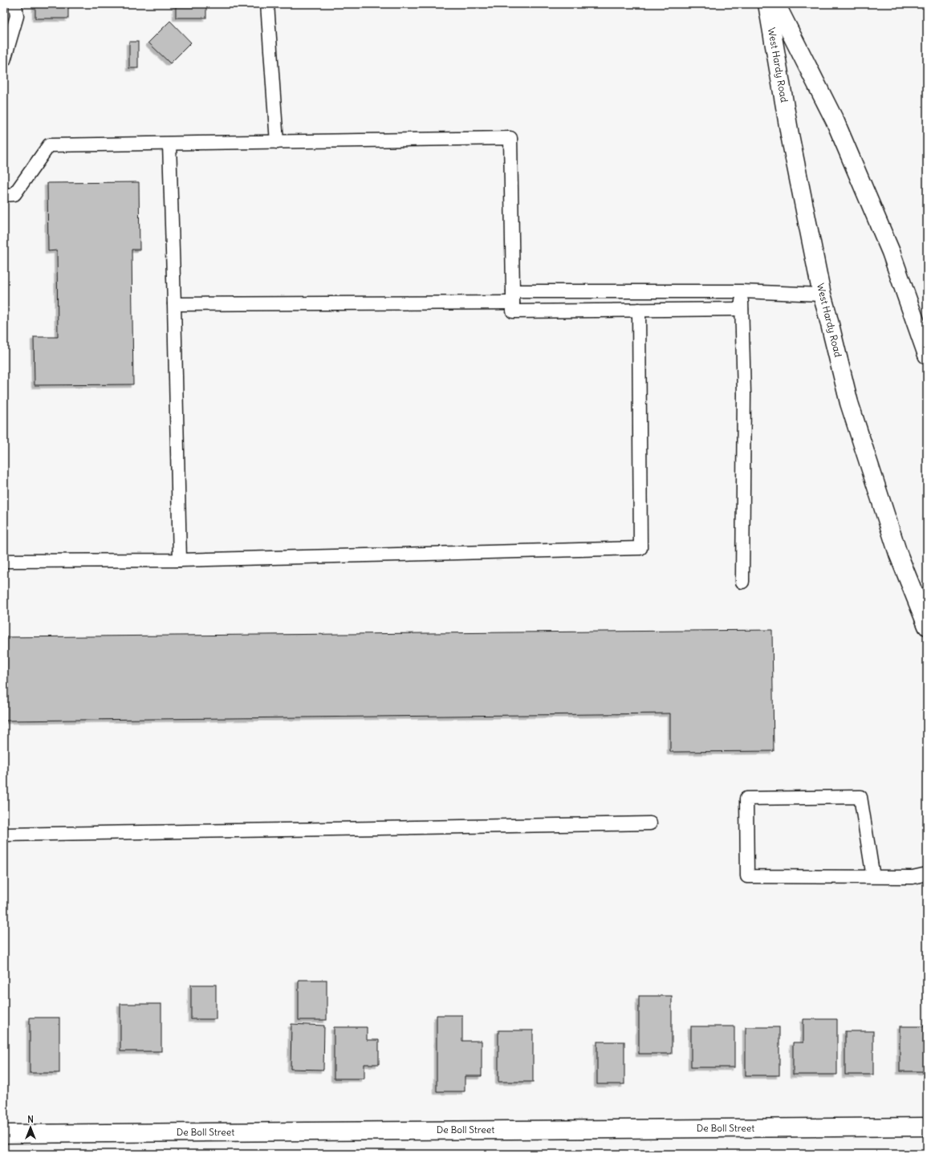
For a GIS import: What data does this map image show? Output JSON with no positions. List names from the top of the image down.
{
  "streets": {
    "main road": ["West Hardy Road", "De Boll Street"]
  },
  "north": "top"
}
